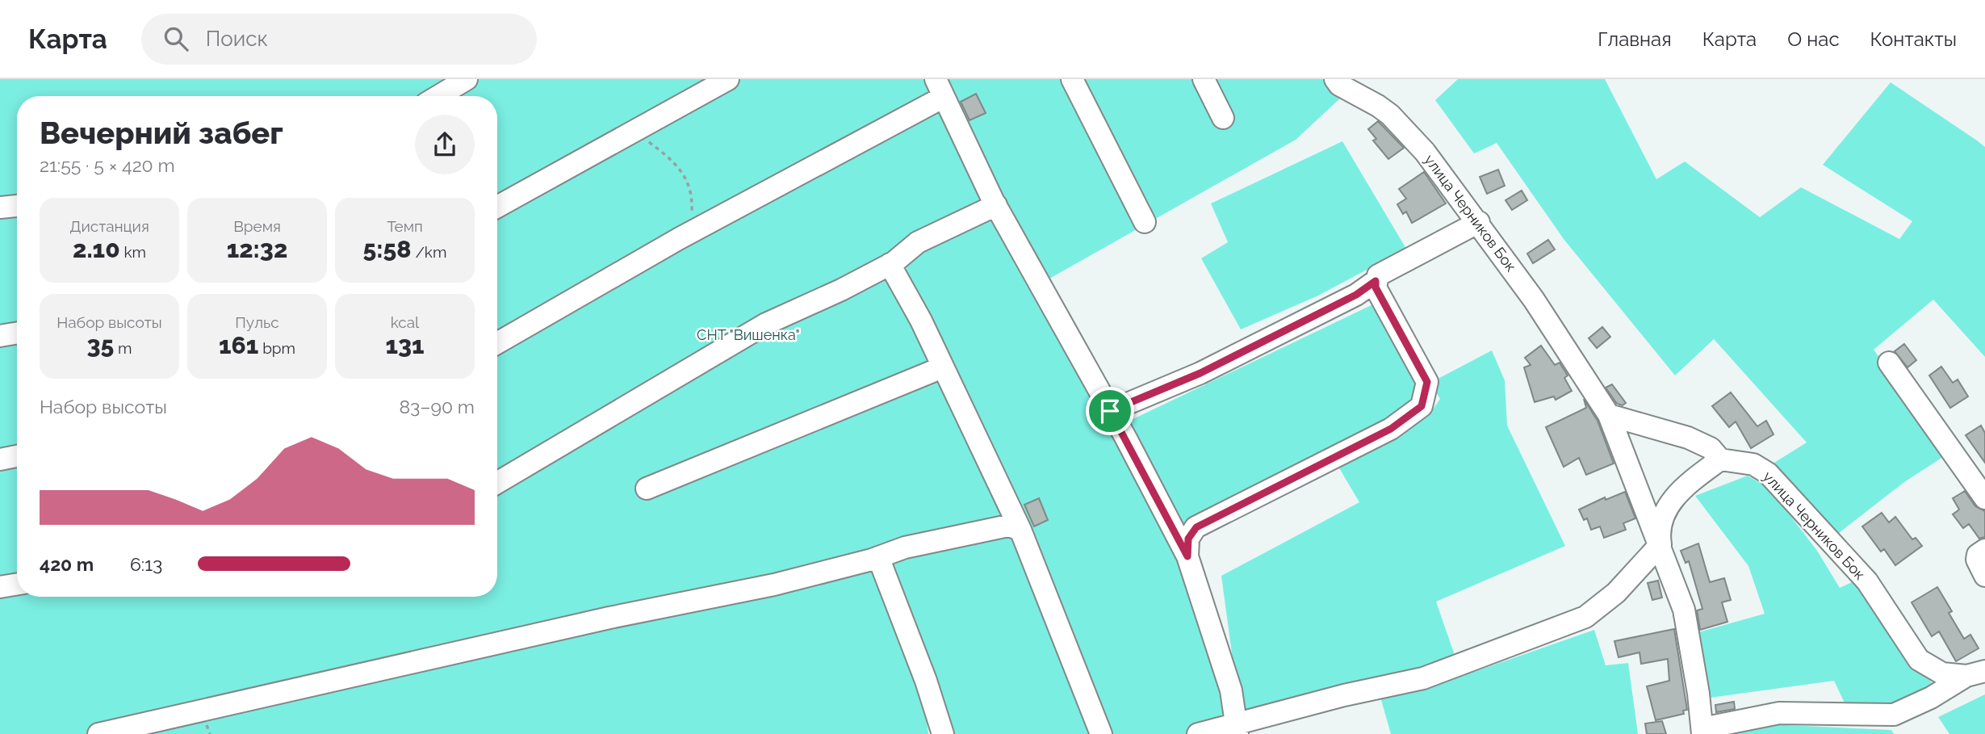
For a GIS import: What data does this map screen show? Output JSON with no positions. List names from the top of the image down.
{
  "streets": {
    "street": ["улица Черников Бок"]
  },
  "parks": ["СНТ \"Вишенка\""],
  "page": {
    "header": "Карта",
    "search": "Поиск",
    "nav": [
      "Главная",
      "Карта",
      "О нас",
      "Контакты"
    ],
    "heading": ["Вечерний забег", "21:55 · 5 × 420 m"],
    "stats": [
      ["Дистанция", "2.10 km"],
      ["Время", "12:32"],
      ["Темп", "5:58 /km"],
      ["Набор высоты", "35 m"],
      ["Пульс", "161 bpm"],
      ["kcal", "131"]
    ],
    "chart": ["Набор высоты", "83–90 m"],
    "list": [
      {
        "name": "420 m",
        "note": "6:13"
      }
    ]
  }
}
